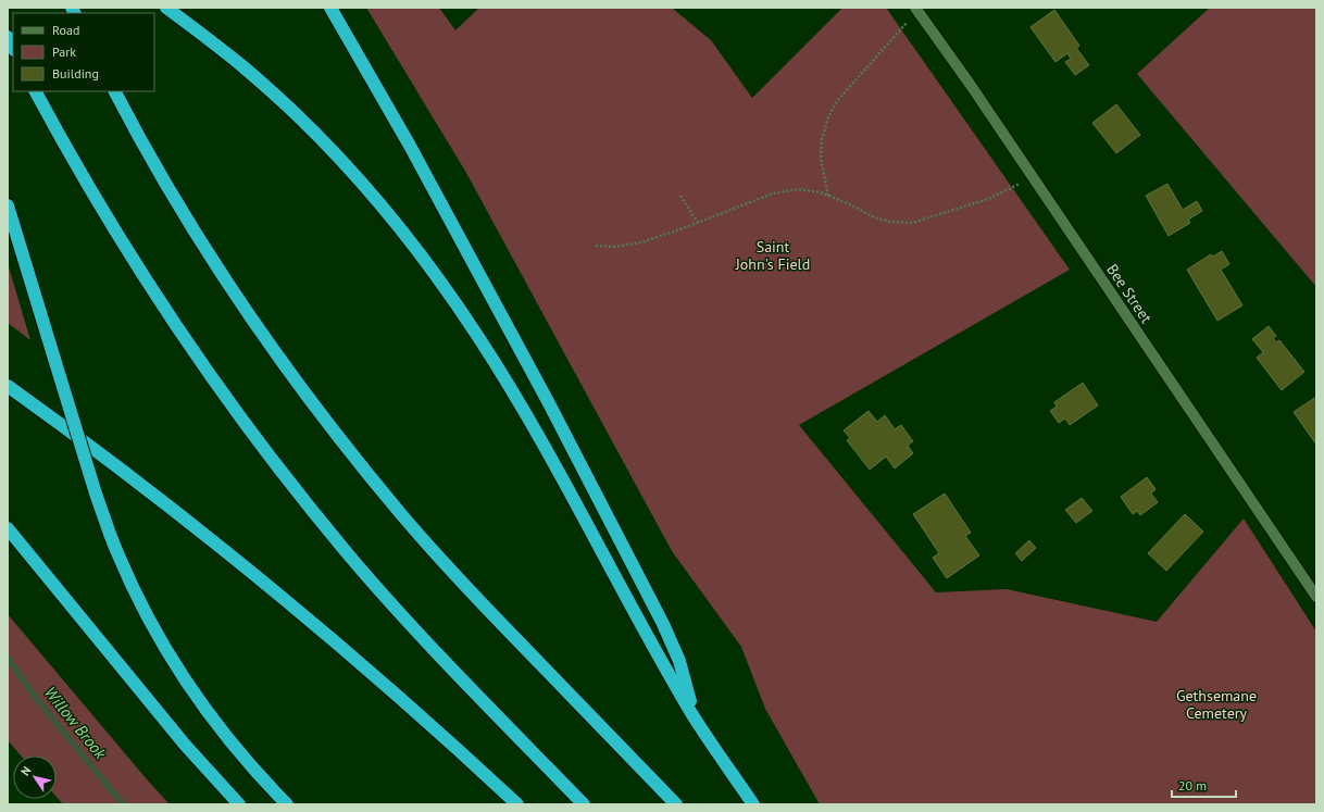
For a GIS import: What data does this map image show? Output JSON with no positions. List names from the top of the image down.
{
  "streets": {
    "street": ["Bee Street"]
  },
  "water": ["Willow Brook"],
  "parks": ["Saint John's Field", "Gethsemane Cemetery"],
  "legend": ["Road", "Park", "Building"],
  "scale_bar": "20 m",
  "north": "top left"
}
